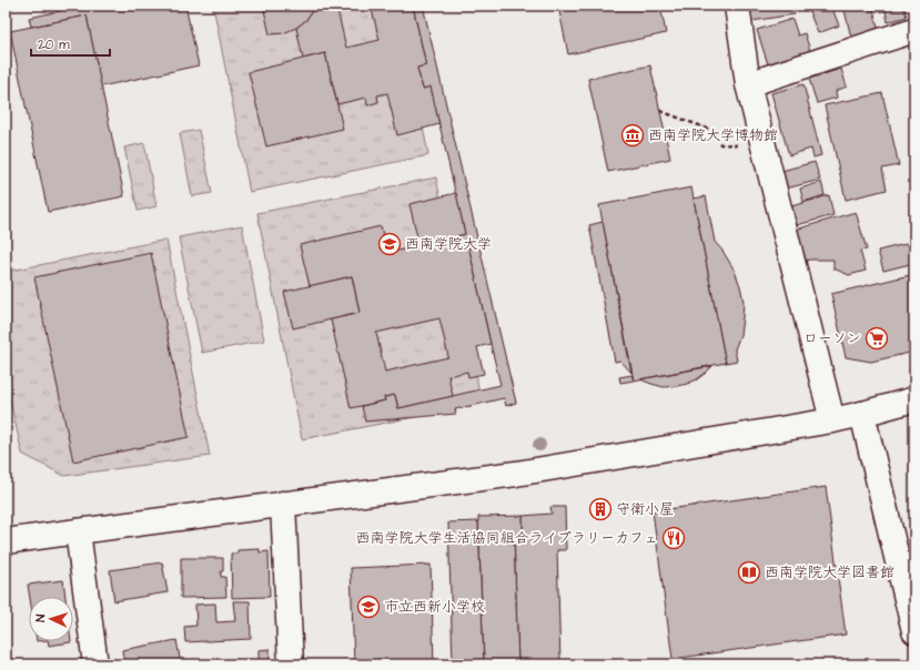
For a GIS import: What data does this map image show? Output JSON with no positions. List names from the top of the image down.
{
  "places": {
    "museum": ["西南学院大学博物館"],
    "school or university": ["西南学院大学", "市立西新小学校"],
    "supermarket": ["ローソン"],
    "building": ["守衛小屋"],
    "restaurant": ["西南学院大学生活協同組合ライブラリーカフェ"],
    "library": ["西南学院大学図書館"]
  },
  "scale_bar": "20 m",
  "north": "left"
}
